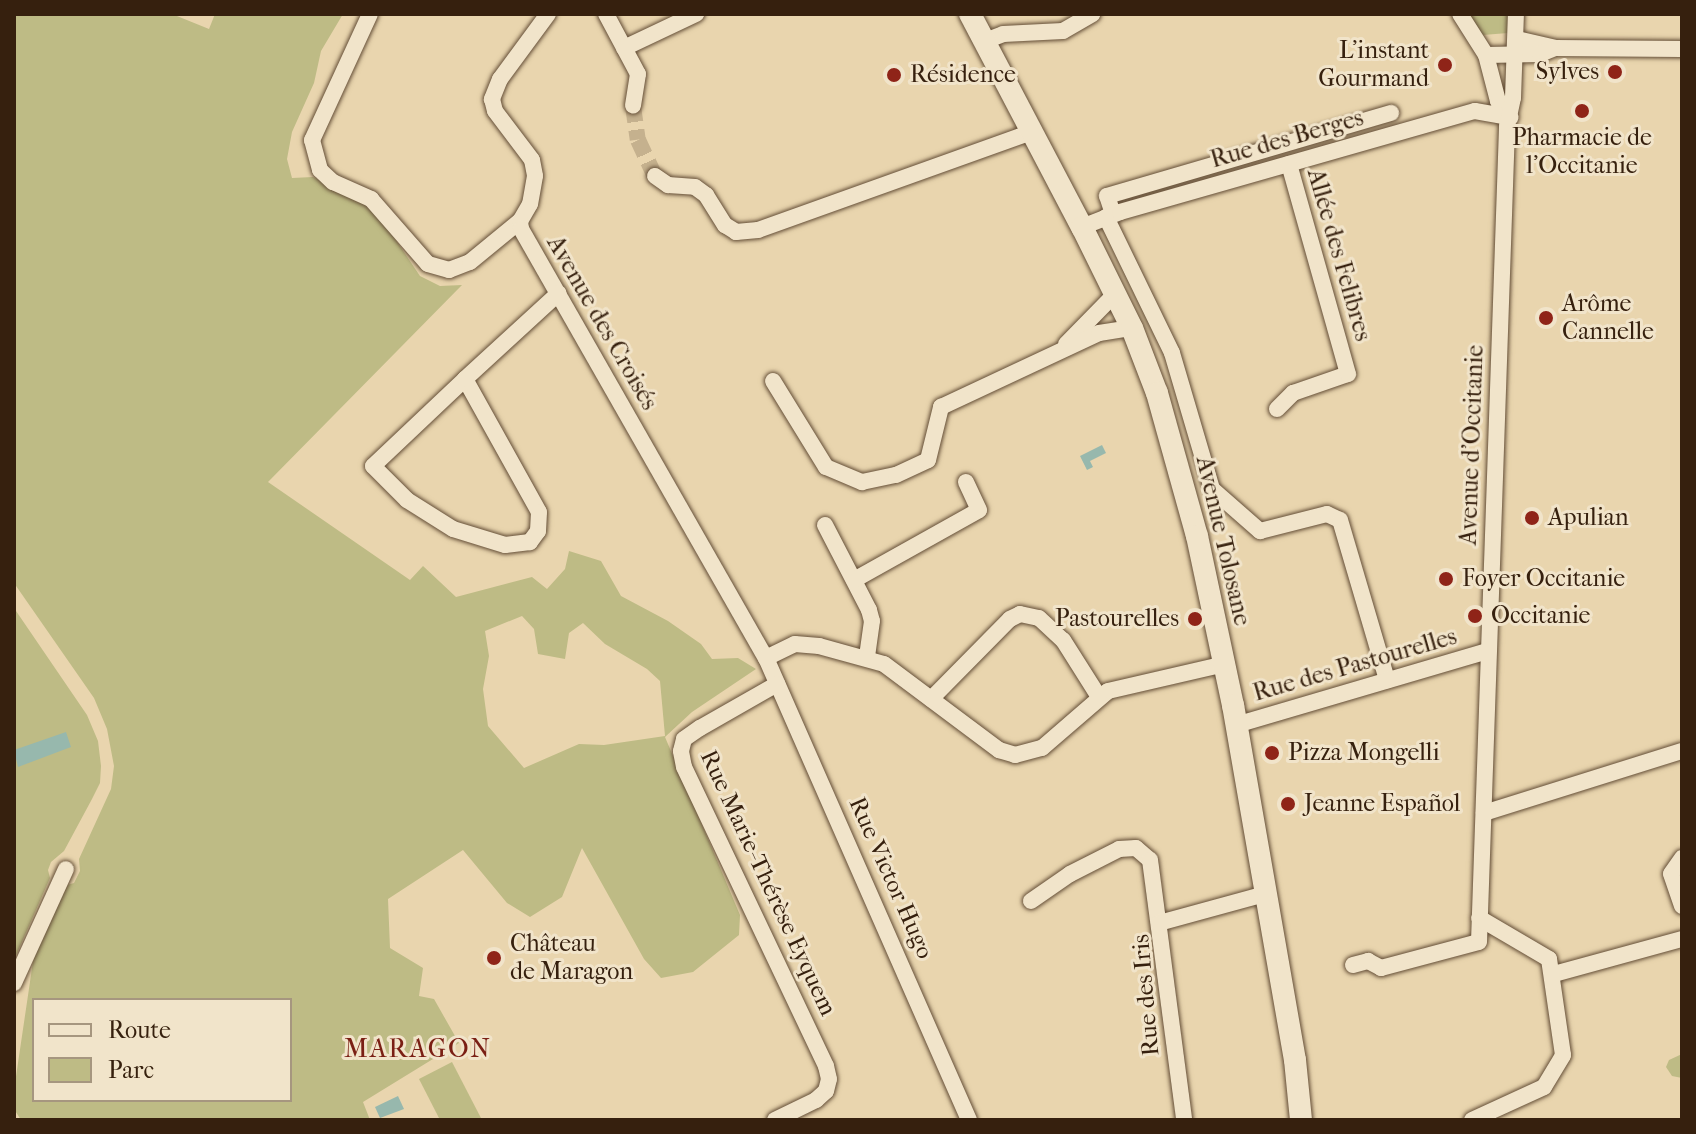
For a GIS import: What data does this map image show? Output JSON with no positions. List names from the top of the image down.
{
  "streets": {
    "main road": ["Avenue Tolosane"],
    "street": [
      "Rue des Berges",
      "Allée des Felibres",
      "Avenue des Croisés",
      "Avenue d'Occitanie",
      "Rue des Pastourelles",
      "Rue Victor Hugo",
      "Rue Marie-Thérèse Eyquem",
      "Rue des Iris"
    ]
  },
  "crossings": [
    ["Rue des Berges", "Allée des Felibres"],
    ["Rue des Berges", "Avenue Tolosane"],
    ["Avenue des Croisés", "Rue Victor Hugo"],
    ["Avenue d'Occitanie", "Rue des Pastourelles"],
    ["Avenue Tolosane", "Rue des Pastourelles"],
    ["Avenue Tolosane", "Rue des Iris"],
    ["Rue Victor Hugo", "Rue Marie-Thérèse Eyquem"]
  ],
  "districts": ["MARAGON"],
  "places": [
    "L'instant Gourmand",
    "Sylves",
    "Résidence",
    "Pharmacie de l'Occitanie",
    "Arôme Cannelle",
    "Apulian",
    "Foyer Occitanie",
    "Occitanie",
    "Pastourelles",
    "Pizza Mongelli",
    "Jeanne Español",
    "Château de Maragon"
  ],
  "legend": ["Route", "Parc"]
}
